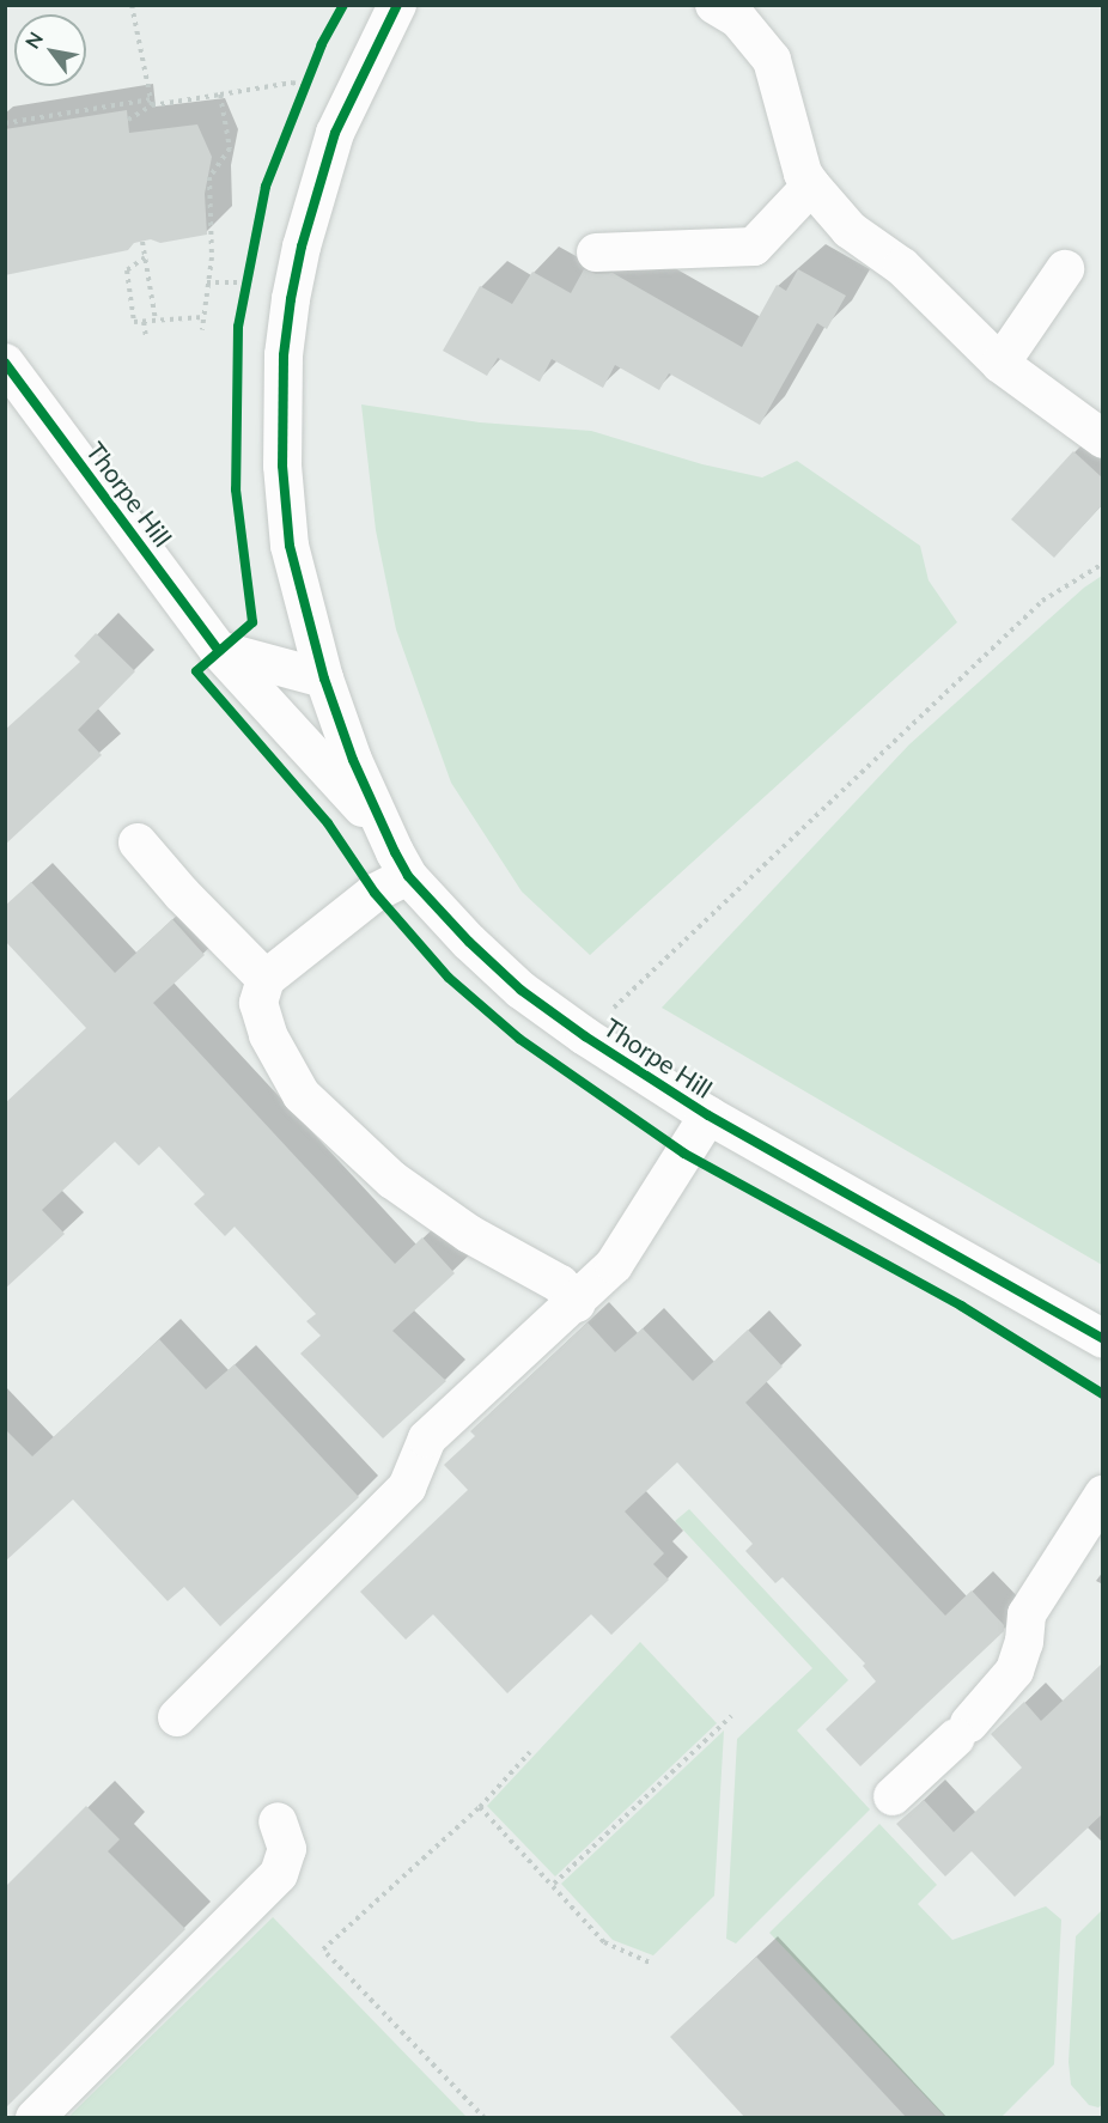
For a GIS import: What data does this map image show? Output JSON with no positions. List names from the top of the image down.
{
  "streets": {
    "street": ["Thorpe Hill"]
  },
  "north": "top left"
}
